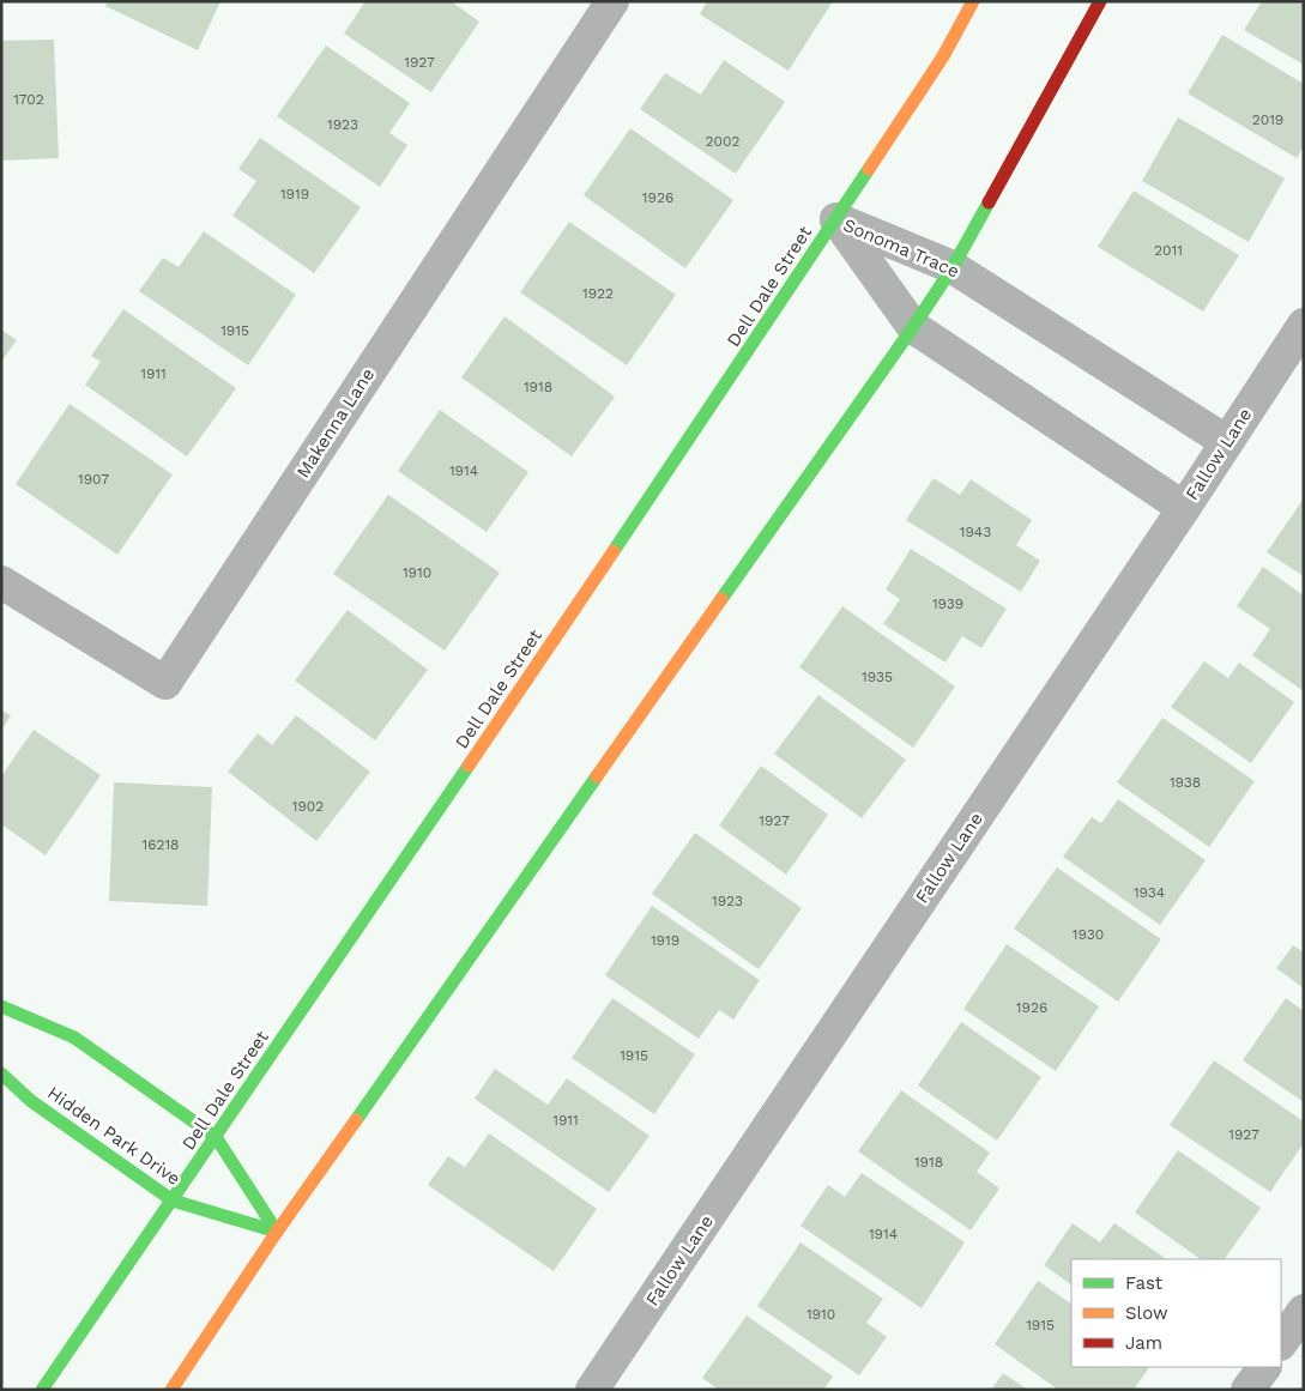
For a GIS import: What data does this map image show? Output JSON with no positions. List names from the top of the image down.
{
  "streets": {
    "main road": ["Dell Dale Street", "Hidden Park Drive"],
    "street": ["Sonoma Trace", "Makenna Lane", "Fallow Lane"]
  },
  "crossings": [
    ["Sonoma Trace", "Dell Dale Street"],
    ["Sonoma Trace", "Fallow Lane"],
    ["Dell Dale Street", "Hidden Park Drive"]
  ],
  "house_numbers": [
    "1927",
    "1702",
    "2019",
    "1923",
    "2002",
    "1919",
    "1926",
    "2011",
    "1922",
    "1915",
    "1911",
    "1918",
    "1914",
    "1907",
    "1943",
    "1910",
    "1939",
    "1935",
    "1938",
    "1902",
    "1927",
    "16218",
    "1934",
    "1923",
    "1930",
    "1919",
    "1926",
    "1915",
    "1911",
    "1927",
    "1918",
    "1914",
    "1910",
    "1915"
  ],
  "legend": ["Fast", "Slow", "Jam"]
}
